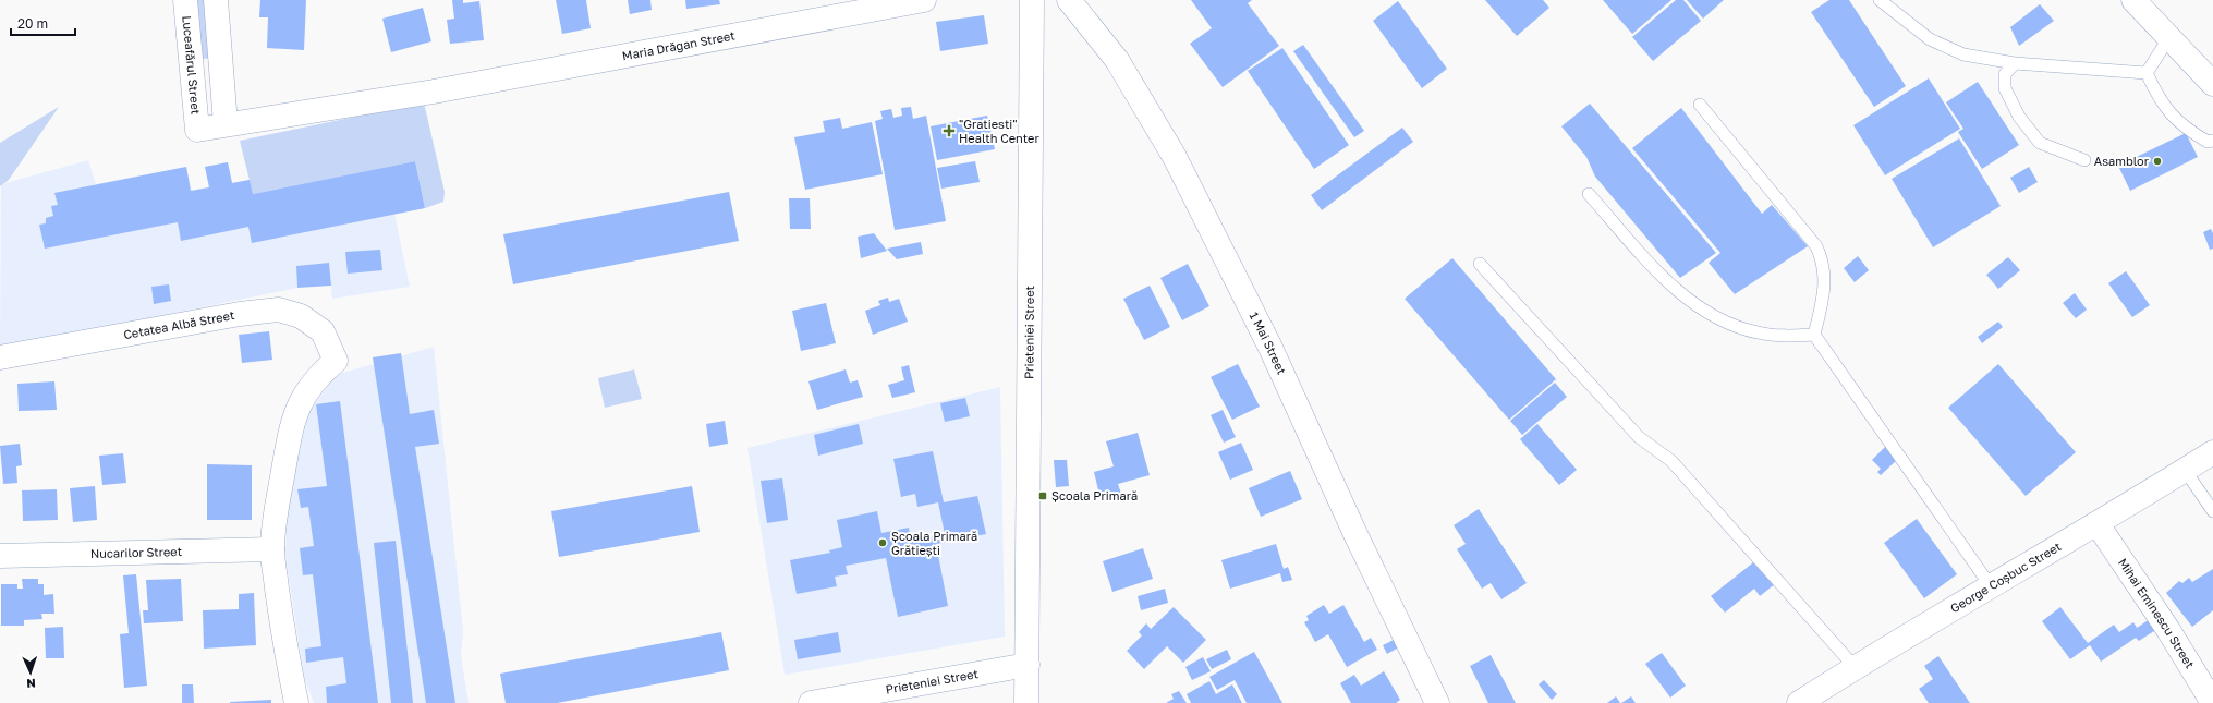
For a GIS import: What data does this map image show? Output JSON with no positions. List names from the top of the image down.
{
  "streets": {
    "street": [
      "Maria Drăgan Street",
      "Luceafărul Street",
      "Cetatea Albă Street",
      "Prieteniei Street",
      "1 Mai Street",
      "Nucarilor Street",
      "George Coșbuc Street",
      "Mihai Eminescu Street"
    ]
  },
  "crossings": [
    ["Maria Drăgan Street", "Luceafărul Street"],
    ["Cetatea Albă Street", "Nucarilor Street"],
    ["George Coșbuc Street", "Mihai Eminescu Street"]
  ],
  "places": {
    "health": ["\"Gratiesti\" Health Center"],
    "other": ["Asamblor", "Școala Primară Grătiești"],
    "transit": ["Școala Primară"]
  },
  "scale_bar": "20 m",
  "north": "bottom"
}
